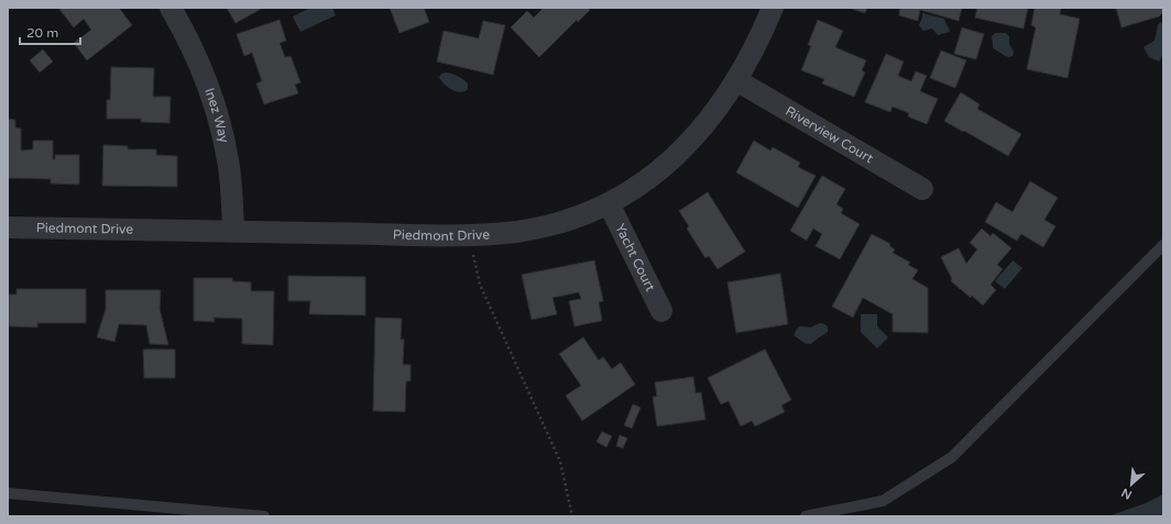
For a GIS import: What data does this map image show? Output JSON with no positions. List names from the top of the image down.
{
  "streets": {
    "street": [
      "Inez Way",
      "Riverview Court",
      "Piedmont Drive",
      "Yacht Court"
    ]
  },
  "crossings": [
    ["Inez Way", "Piedmont Drive"],
    ["Riverview Court", "Piedmont Drive"],
    ["Piedmont Drive", "Yacht Court"]
  ],
  "scale_bar": "20 m",
  "north": "bottom left"
}
